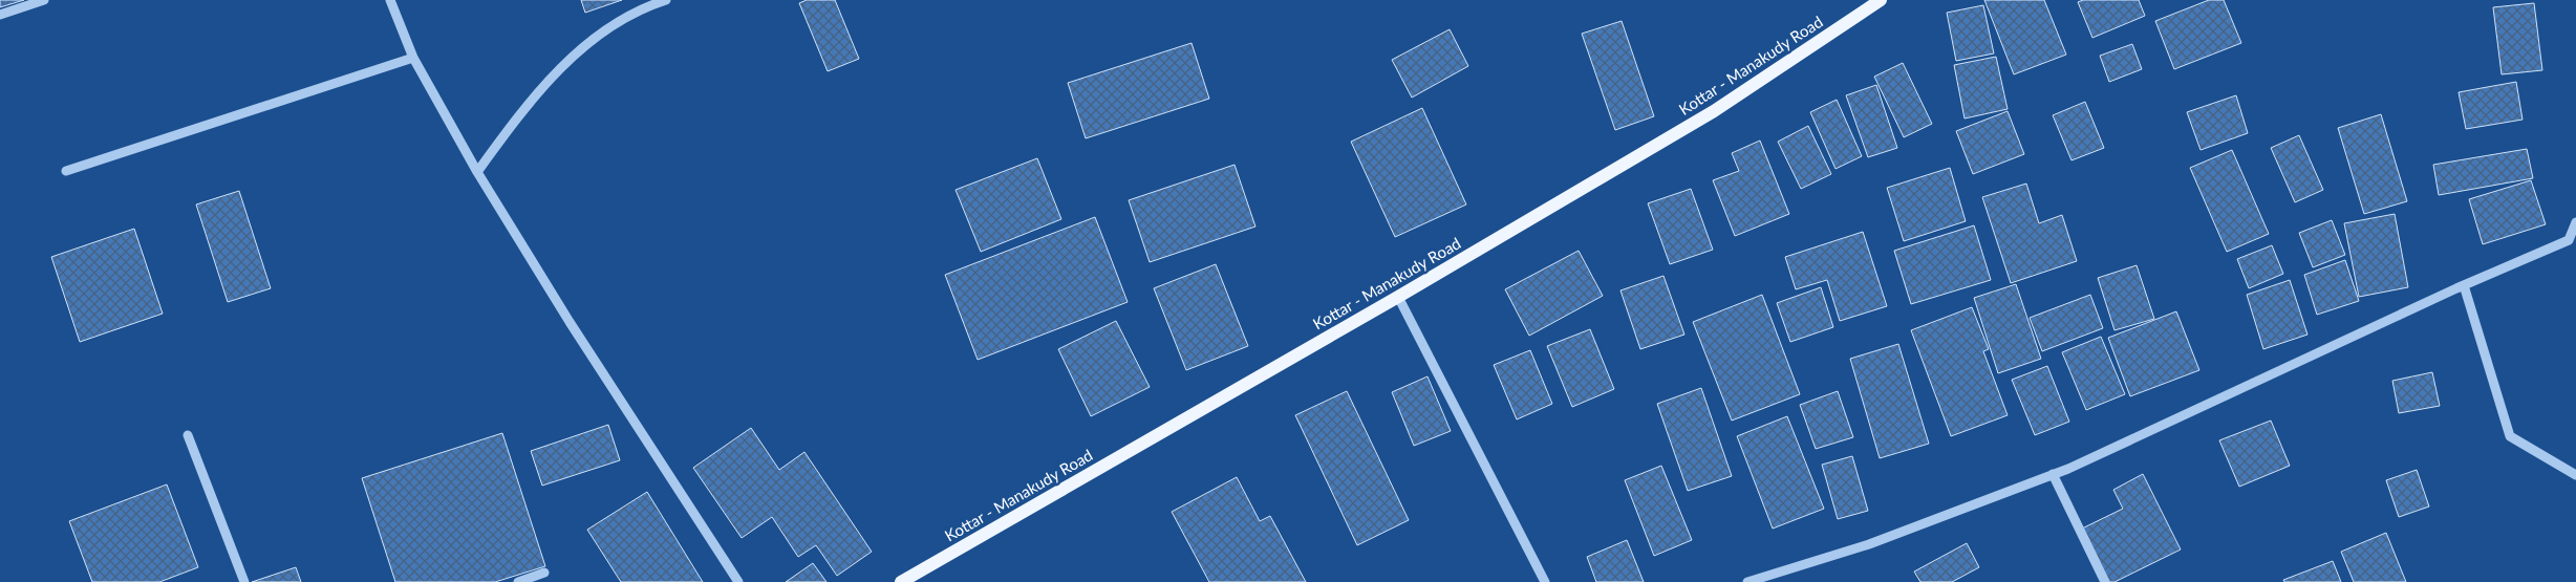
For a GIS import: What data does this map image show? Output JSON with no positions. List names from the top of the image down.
{
  "streets": {
    "main road": ["Kottar - Manakudy Road"]
  }
}
